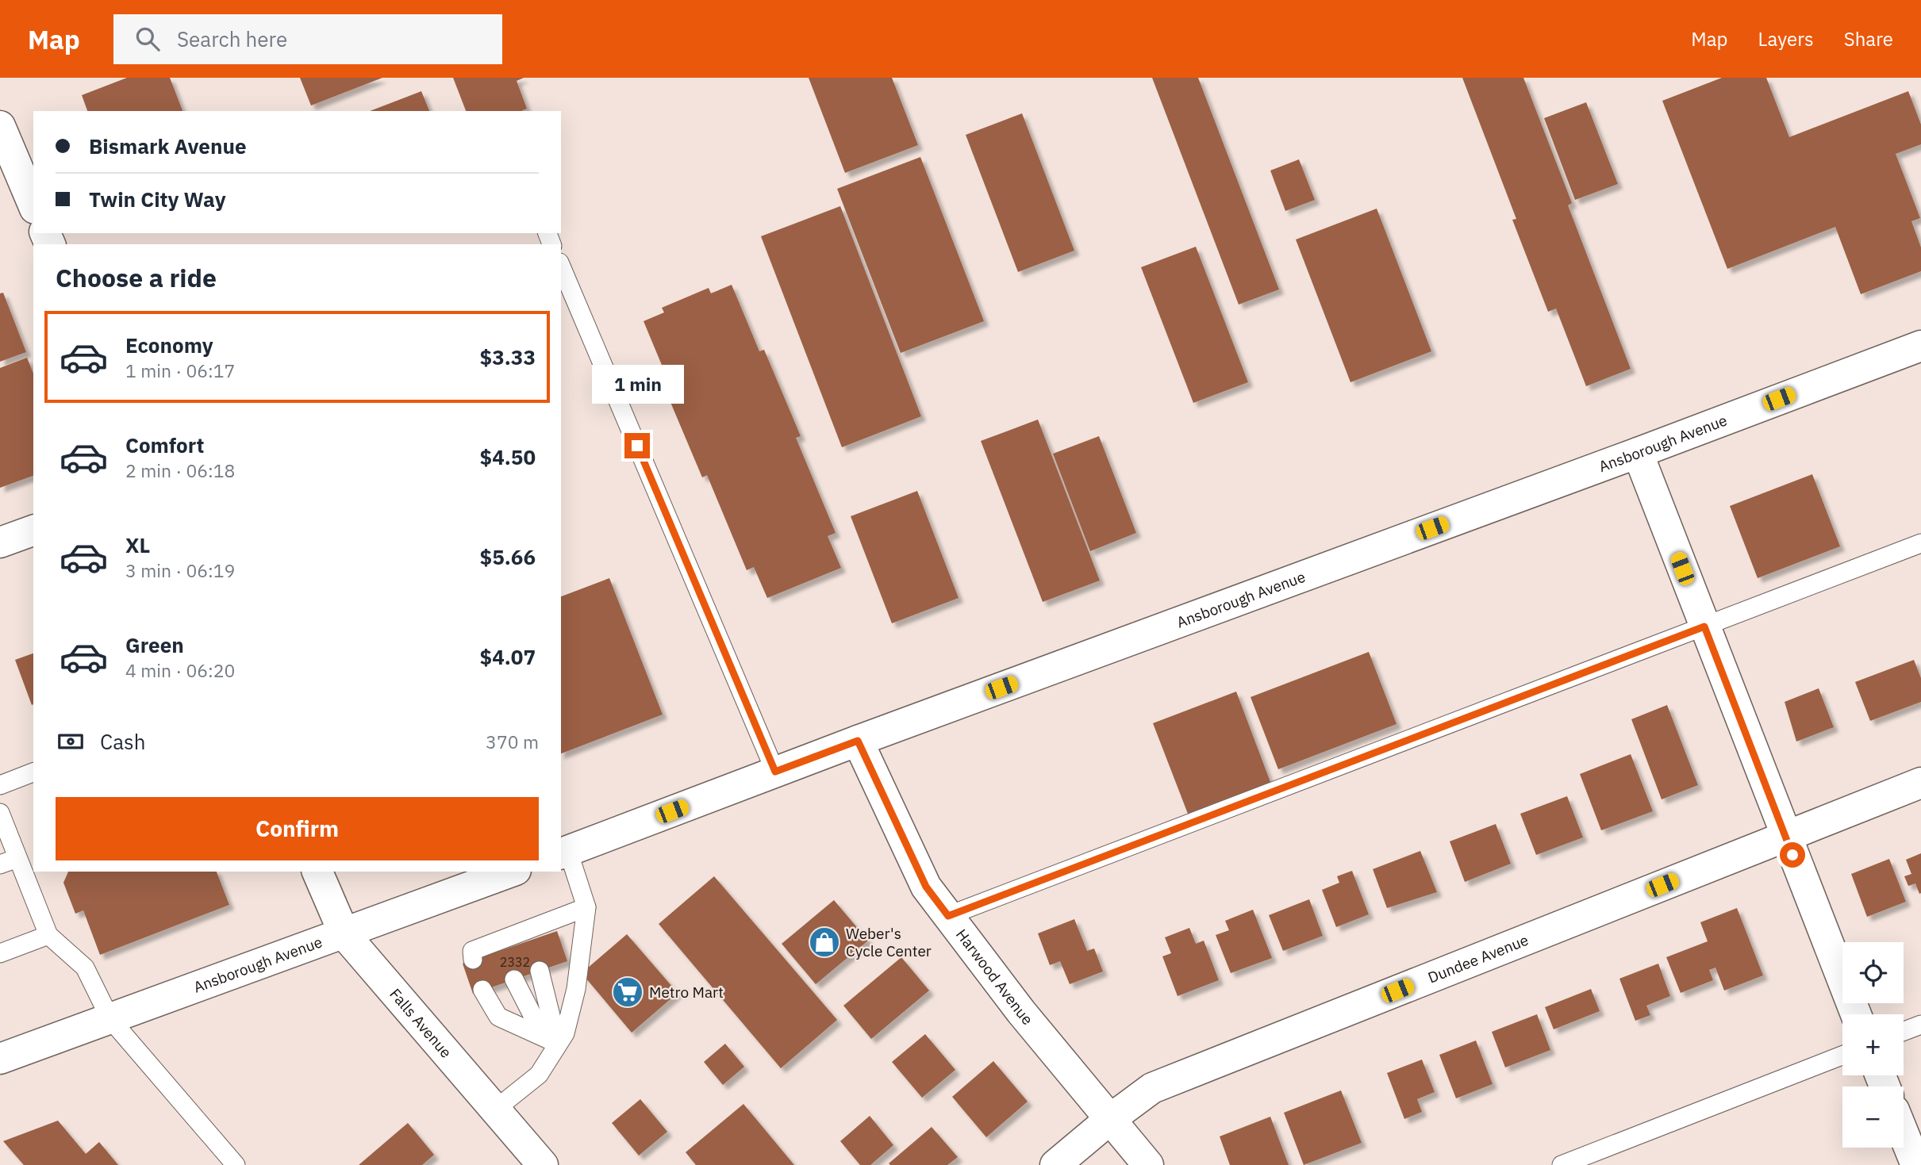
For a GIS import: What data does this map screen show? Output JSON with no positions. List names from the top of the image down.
{
  "streets": {
    "street": [
      "Ansborough Avenue",
      "Dundee Avenue",
      "Harwood Avenue",
      "Falls Avenue"
    ]
  },
  "crossings": [
    ["Ansborough Avenue", "Harwood Avenue"],
    ["Ansborough Avenue", "Falls Avenue"],
    ["Dundee Avenue", "Harwood Avenue"]
  ],
  "places": {
    "shop": ["Weber's Cycle Center"],
    "supermarket": ["Metro Mart"]
  },
  "house_numbers": ["2332"],
  "page": {
    "header": "Map",
    "search": "Search here",
    "nav": ["Map", "Layers", "Share"],
    "banner": ["Bismark Avenue", "Twin City Way"],
    "heading": "Choose a ride",
    "list": [
      {
        "name": "Economy",
        "note": "1 min · 06:17",
        "value": "$3.33"
      },
      {
        "name": "Comfort",
        "note": "2 min · 06:18",
        "value": "$4.50"
      },
      {
        "name": "XL",
        "note": "3 min · 06:19",
        "value": "$5.66"
      },
      {
        "name": "Green",
        "note": "4 min · 06:20",
        "value": "$4.07"
      }
    ],
    "bubble": "1 min",
    "pay": ["Cash", "370 m"],
    "buttons": "Confirm",
    "map_buttons": ["+", "−"]
  }
}
